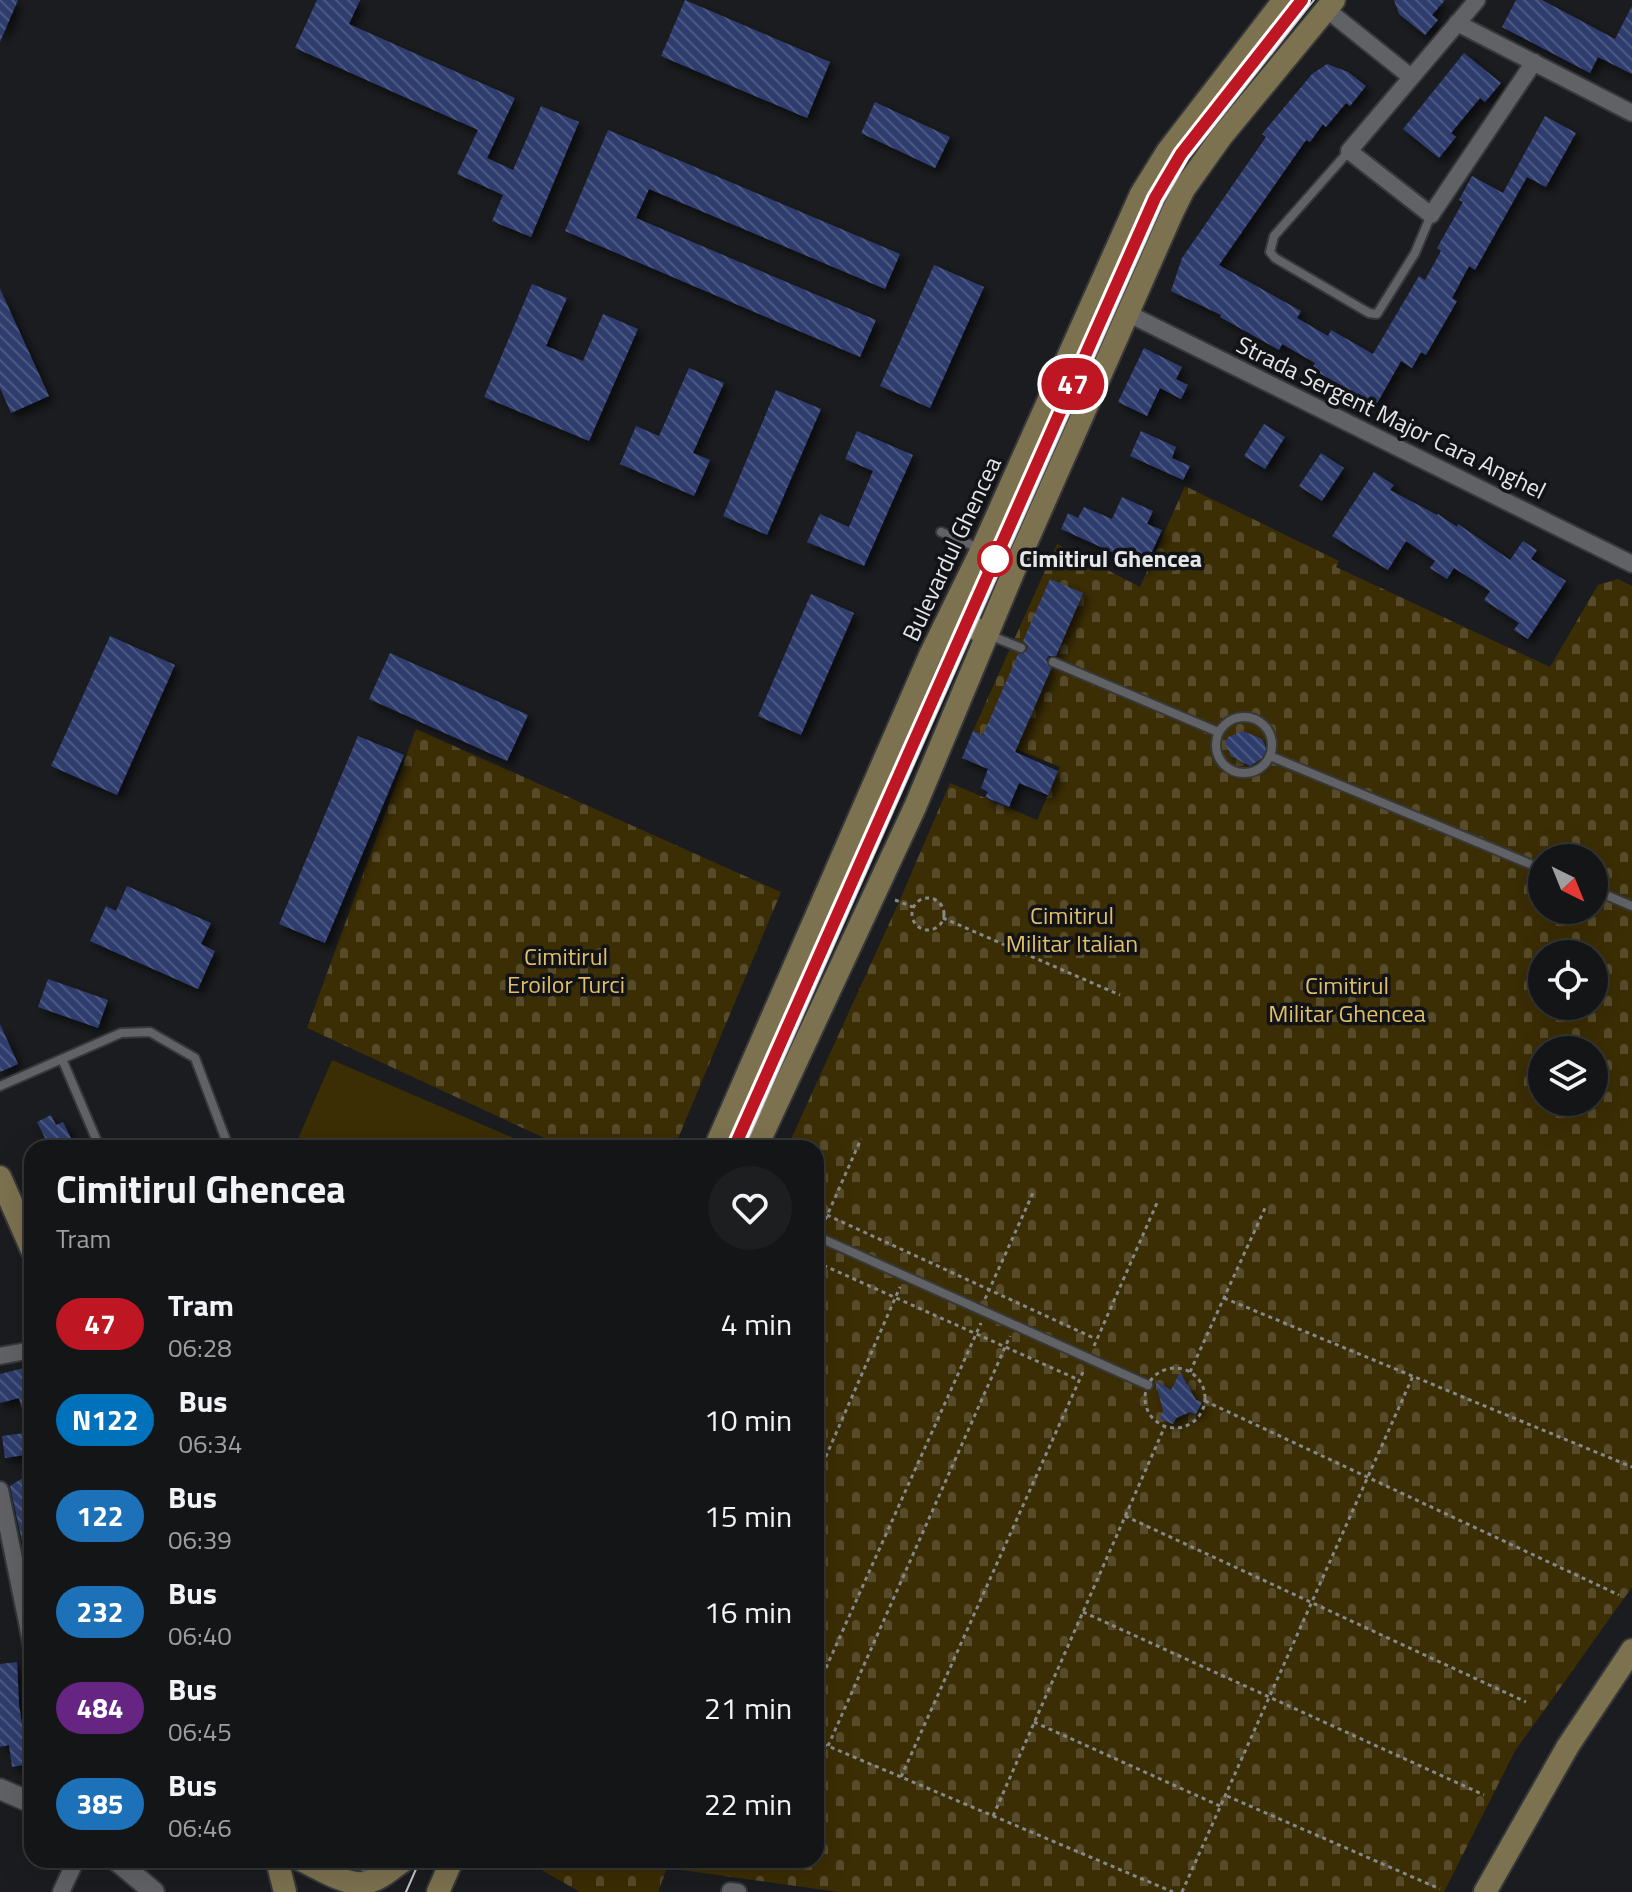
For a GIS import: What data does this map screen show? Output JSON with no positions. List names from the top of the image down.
{
  "streets": {
    "main road": ["Bulevardul Ghencea"],
    "street": ["Strada Sergent Major Cara Anghel"]
  },
  "parks": ["Cimitirul Militar Italian", "Cimitirul Eroilor Turci", "Cimitirul Militar Ghencea"],
  "places": ["Cimitirul Ghencea"],
  "lines": ["tram line 47"],
  "north": "bottom right",
  "page": {
    "on_map": "47",
    "heading": ["Cimitirul Ghencea", "Tram"],
    "list": [
      {
        "mark": "47",
        "name": "Tram",
        "note": "06:28",
        "value": "4 min"
      },
      {
        "mark": "N122",
        "name": "Bus",
        "note": "06:34",
        "value": "10 min"
      },
      {
        "mark": "122",
        "name": "Bus",
        "note": "06:39",
        "value": "15 min"
      },
      {
        "mark": "232",
        "name": "Bus",
        "note": "06:40",
        "value": "16 min"
      },
      {
        "mark": "484",
        "name": "Bus",
        "note": "06:45",
        "value": "21 min"
      },
      {
        "mark": "385",
        "name": "Bus",
        "note": "06:46",
        "value": "22 min"
      }
    ]
  }
}
